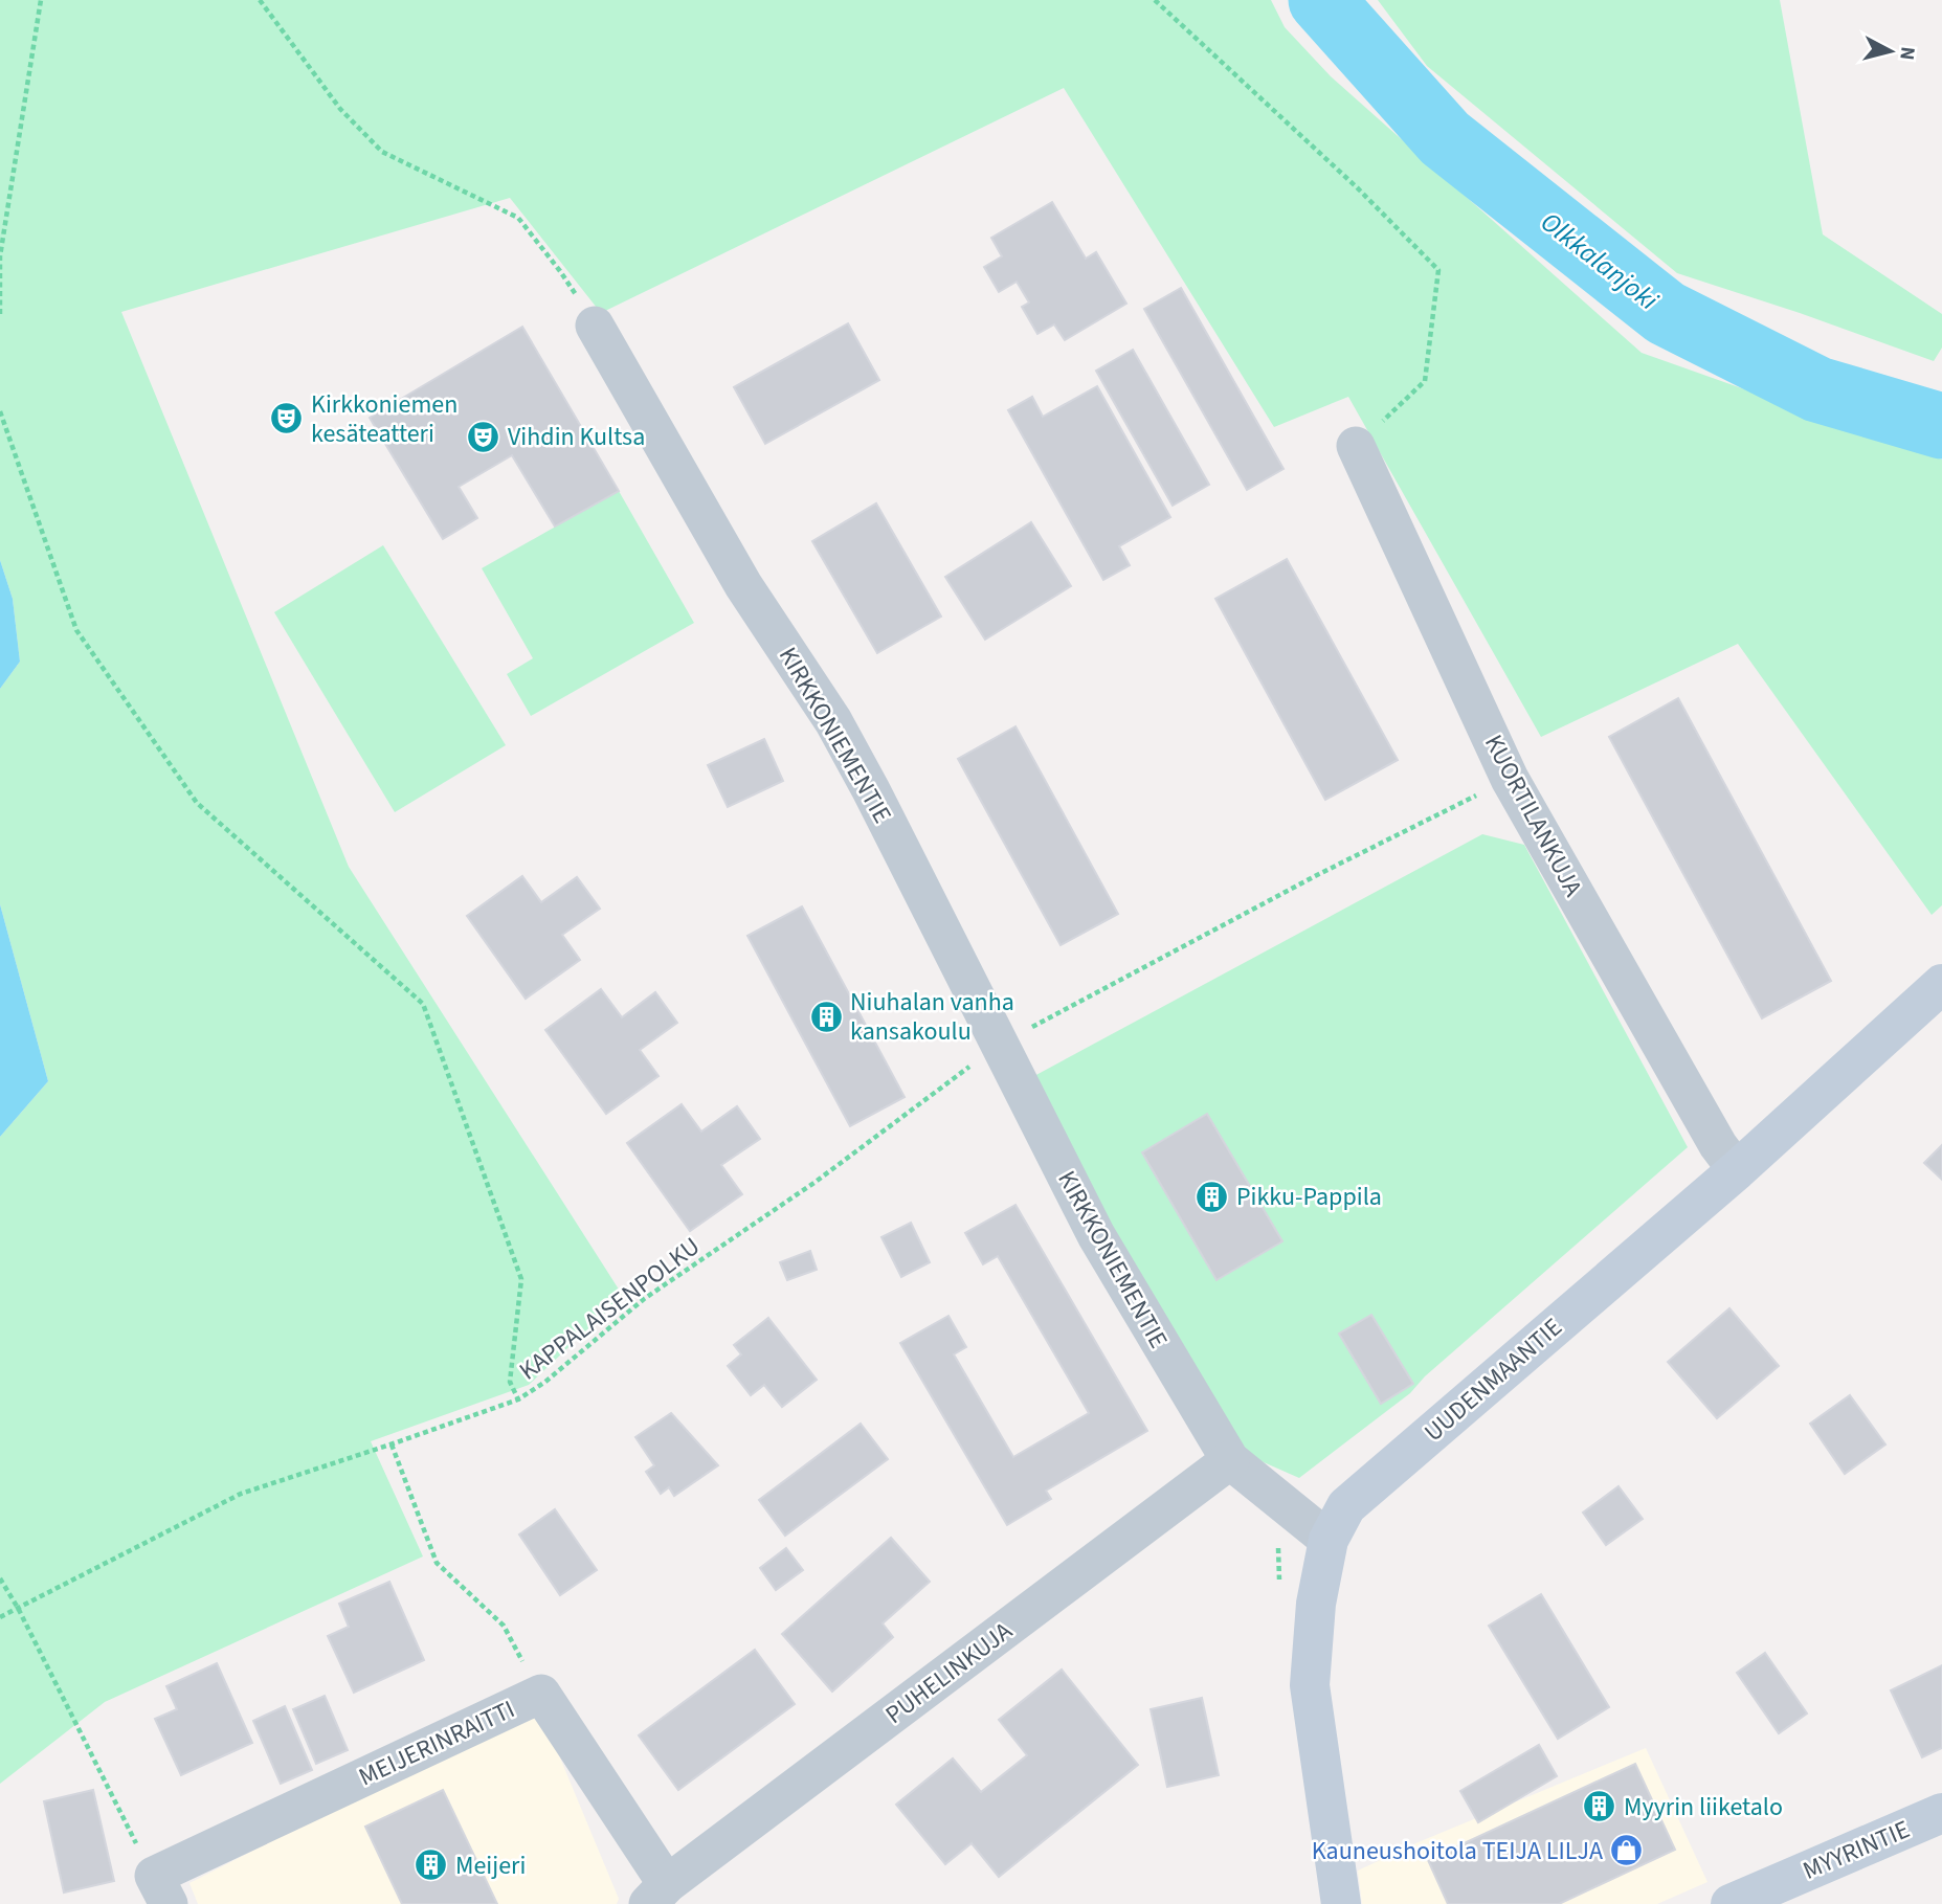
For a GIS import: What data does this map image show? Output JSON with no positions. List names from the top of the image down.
{
  "streets": {
    "street": [
      "KIRKKONIEMENTIE",
      "KUORTILANKUJA",
      "UUDENMAANTIE",
      "PUHELINKUJA",
      "MEIJERINRAITTI",
      "MYYRINTIE"
    ],
    "path": ["KAPPALAISENPOLKU"]
  },
  "crossings": [
    ["KIRKKONIEMENTIE", "KAPPALAISENPOLKU"],
    ["KIRKKONIEMENTIE", "UUDENMAANTIE"],
    ["KIRKKONIEMENTIE", "PUHELINKUJA"],
    ["KUORTILANKUJA", "KAPPALAISENPOLKU"],
    ["KUORTILANKUJA", "UUDENMAANTIE"],
    ["PUHELINKUJA", "MEIJERINRAITTI"]
  ],
  "water": ["Olkkalanjoki"],
  "places": {
    "theatre": ["Kirkkoniemen kesäteatteri", "Vihdin Kultsa"],
    "building": [
      "Niuhalan vanha kansakoulu",
      "Pikku-Pappila",
      "Myyrin liiketalo",
      "Meijeri"
    ],
    "shop": ["Kauneushoitola TEIJA LILJA"]
  },
  "north": "right"
}
